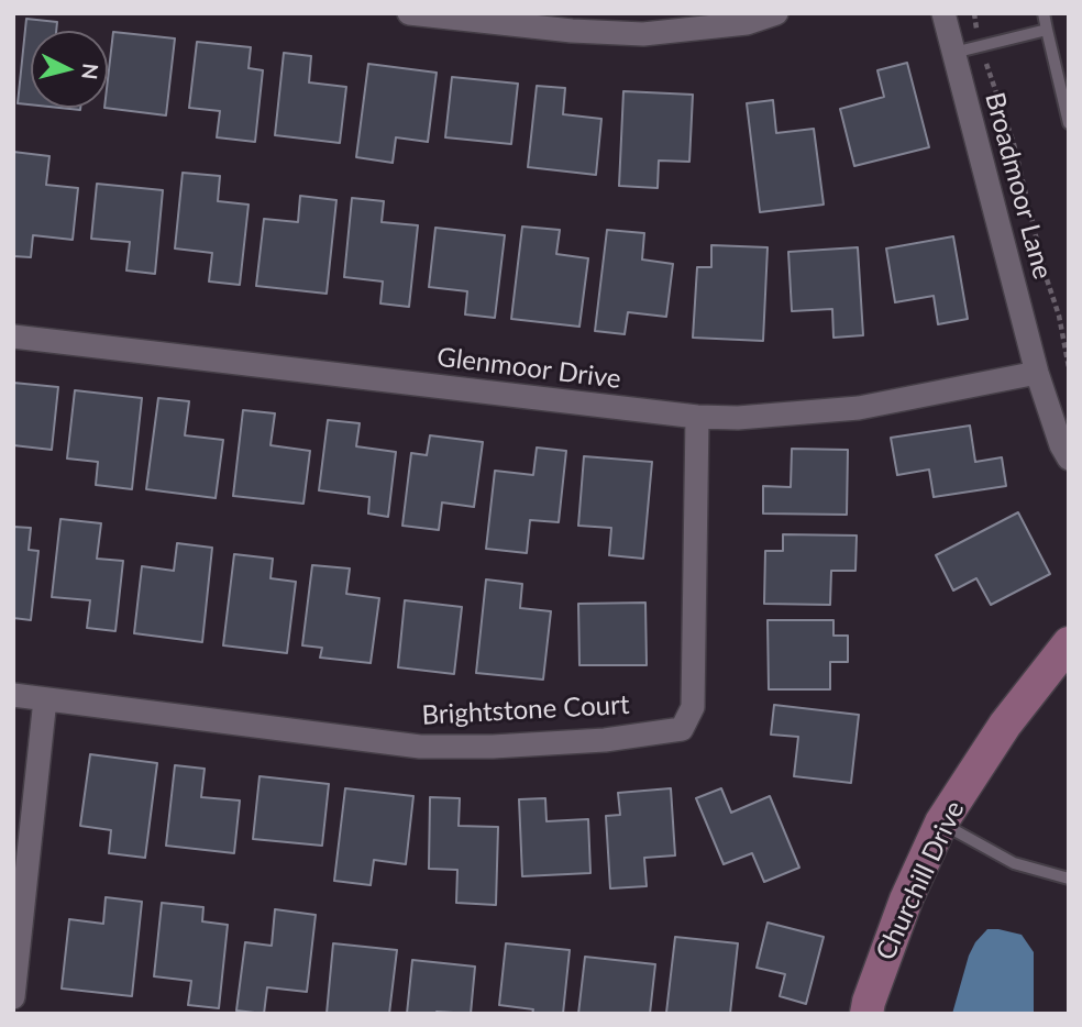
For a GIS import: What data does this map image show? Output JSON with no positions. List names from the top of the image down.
{
  "streets": {
    "street": [
      "Broadmoor Lane",
      "Glenmoor Drive",
      "Brightstone Court",
      "Churchill Drive"
    ]
  },
  "crossings": [
    ["Broadmoor Lane", "Glenmoor Drive"],
    ["Glenmoor Drive", "Brightstone Court"]
  ],
  "north": "right"
}
